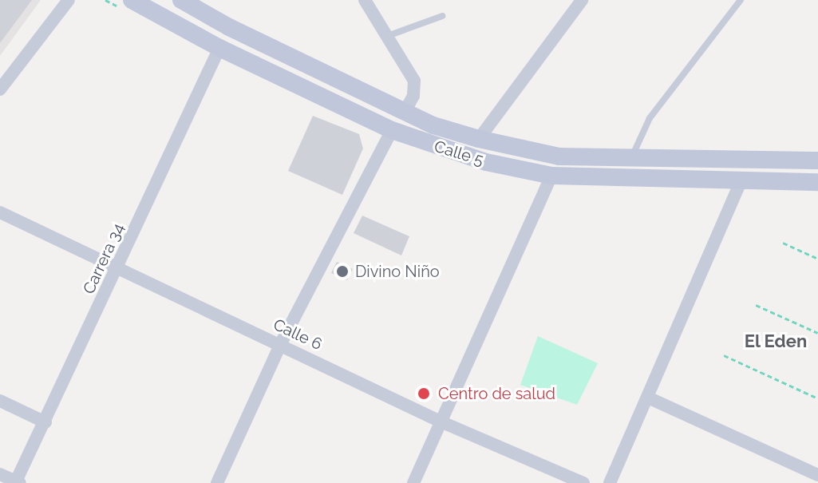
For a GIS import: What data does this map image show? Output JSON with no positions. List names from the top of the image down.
{
  "streets": {
    "main road": ["Calle 5"],
    "street": ["Carrera 34", "Calle 6"]
  },
  "crossings": [
    ["Calle 5", "Carrera 34"],
    ["Carrera 34", "Calle 6"]
  ],
  "districts": ["El Eden"],
  "places": ["Divino Niño", "Centro de salud"]
}
